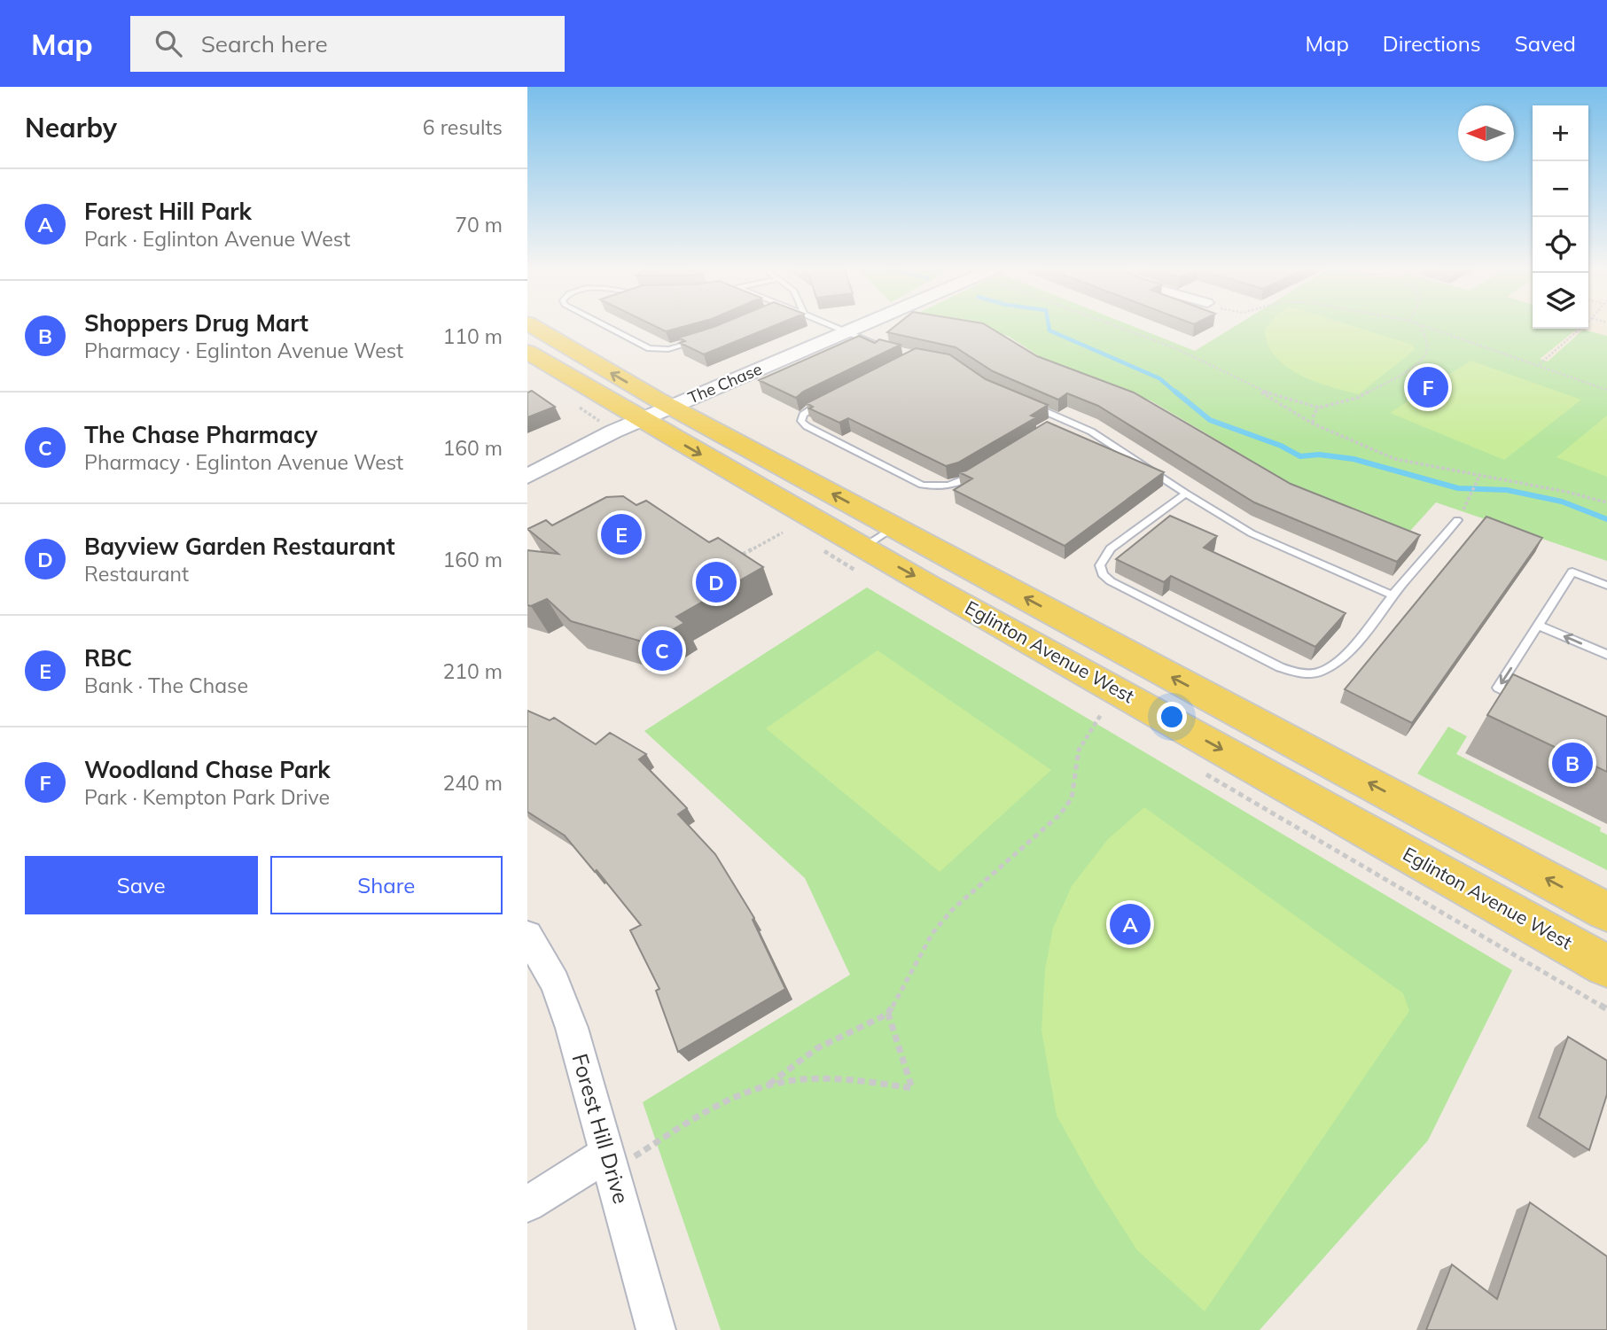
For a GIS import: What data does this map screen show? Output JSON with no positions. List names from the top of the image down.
{
  "streets": {
    "main road": ["Eglinton Avenue West"],
    "street": ["The Chase", "Forest Hill Drive"]
  },
  "crossings": [
    ["The Chase", "Eglinton Avenue West"]
  ],
  "north": "left",
  "page": {
    "header": "Map",
    "search": "Search here",
    "nav": ["Map", "Directions", "Saved"],
    "heading": ["Nearby", "6 results"],
    "map_buttons": ["+", "−"],
    "list": [
      {
        "mark": "A",
        "name": "Forest Hill Park",
        "note": "Park · Eglinton Avenue West",
        "value": "70 m"
      },
      {
        "mark": "B",
        "name": "Shoppers Drug Mart",
        "note": "Pharmacy · Eglinton Avenue West",
        "value": "110 m"
      },
      {
        "mark": "C",
        "name": "The Chase Pharmacy",
        "note": "Pharmacy · Eglinton Avenue West",
        "value": "160 m"
      },
      {
        "mark": "D",
        "name": "Bayview Garden Restaurant",
        "note": "Restaurant",
        "value": "160 m"
      },
      {
        "mark": "E",
        "name": "RBC",
        "note": "Bank · The Chase",
        "value": "210 m"
      },
      {
        "mark": "F",
        "name": "Woodland Chase Park",
        "note": "Park · Kempton Park Drive",
        "value": "240 m"
      }
    ],
    "pins": [
      "F",
      "E",
      "D",
      "C",
      "B",
      "A"
    ],
    "buttons": ["Save", "Share"]
  }
}
